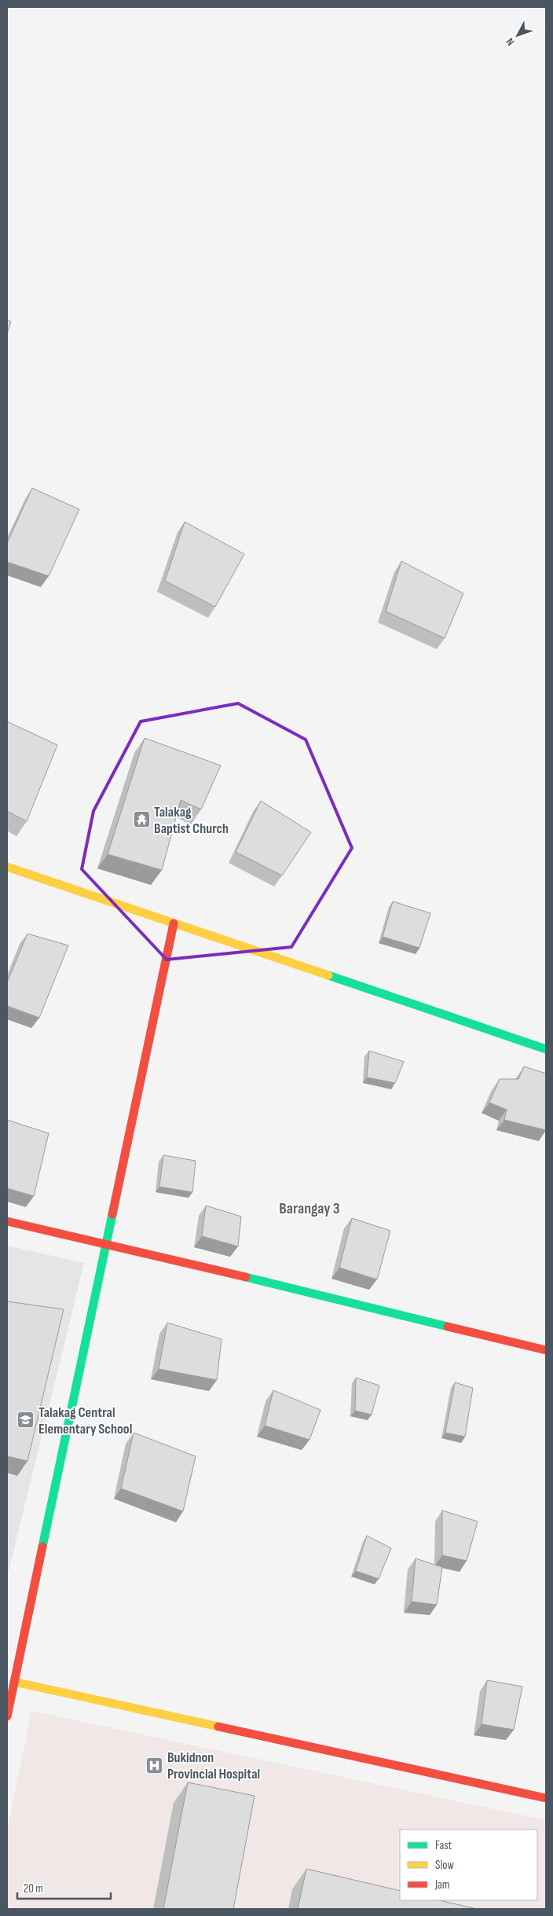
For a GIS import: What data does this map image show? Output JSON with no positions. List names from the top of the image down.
{
  "districts": ["Barangay 3"],
  "places": {
    "temple": ["Talakag Baptist Church"],
    "school or university": ["Talakag Central Elementary School"],
    "hospital": ["Bukidnon Provincial Hospital"]
  },
  "legend": ["Fast", "Slow", "Jam"],
  "scale_bar": "20 m",
  "north": "bottom left"
}
